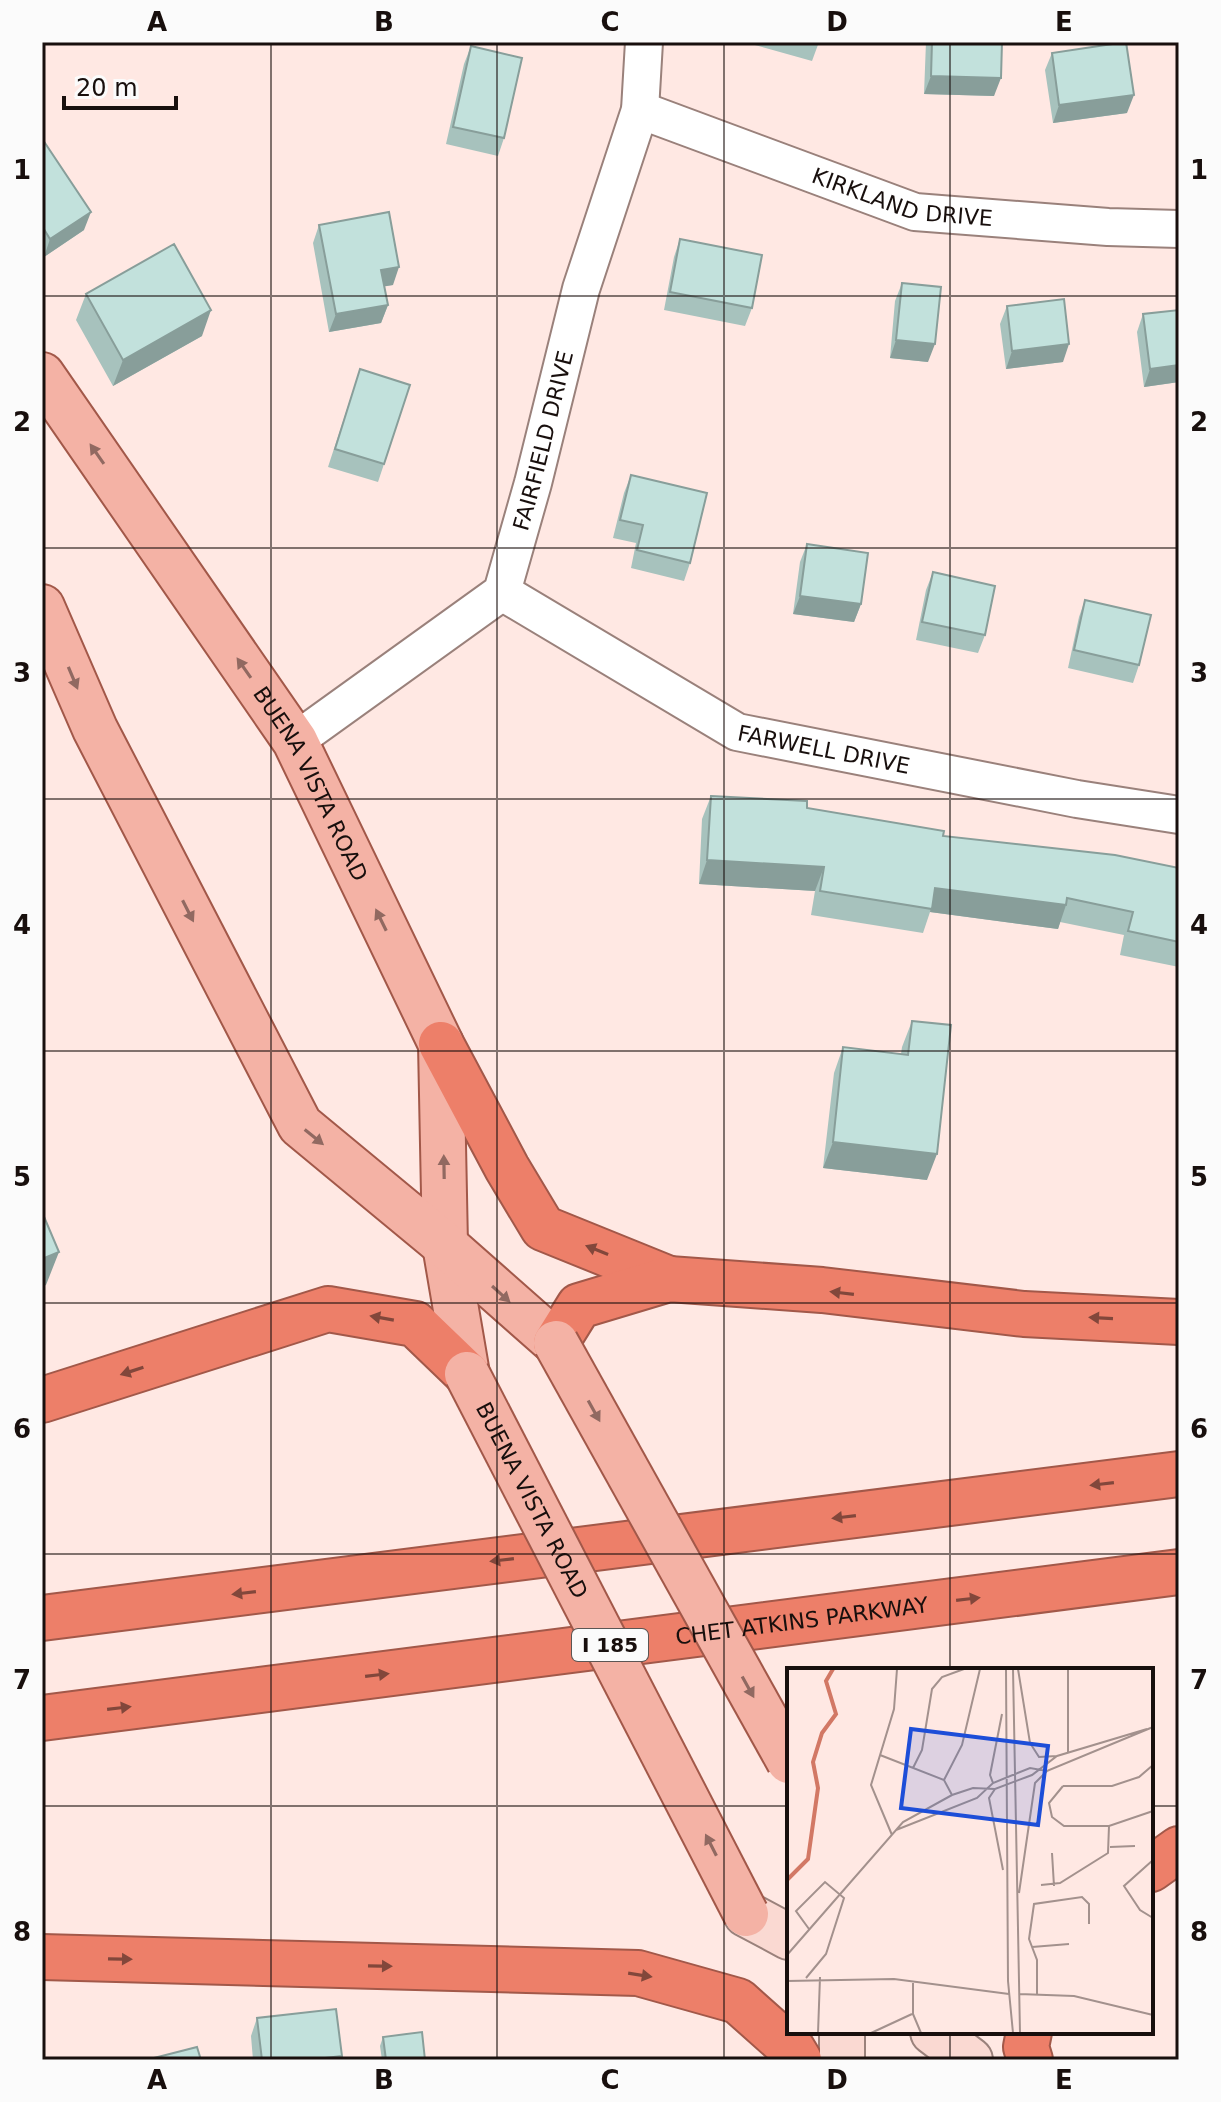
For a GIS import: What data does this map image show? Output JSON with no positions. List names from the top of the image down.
{
  "streets": {
    "highway": ["CHET ATKINS PARKWAY", "I 185"],
    "main road": ["BUENA VISTA ROAD"],
    "street": ["KIRKLAND DRIVE", "FAIRFIELD DRIVE", "FARWELL DRIVE"]
  },
  "crossings": [
    ["KIRKLAND DRIVE", "FAIRFIELD DRIVE"],
    ["FAIRFIELD DRIVE", "FARWELL DRIVE"]
  ],
  "scale_bar": "20 m",
  "grid": {
    "columns": [
      "A",
      "B",
      "C",
      "D",
      "E"
    ],
    "rows": [
      "1",
      "2",
      "3",
      "4",
      "5",
      "6",
      "7",
      "8"
    ]
  }
}
